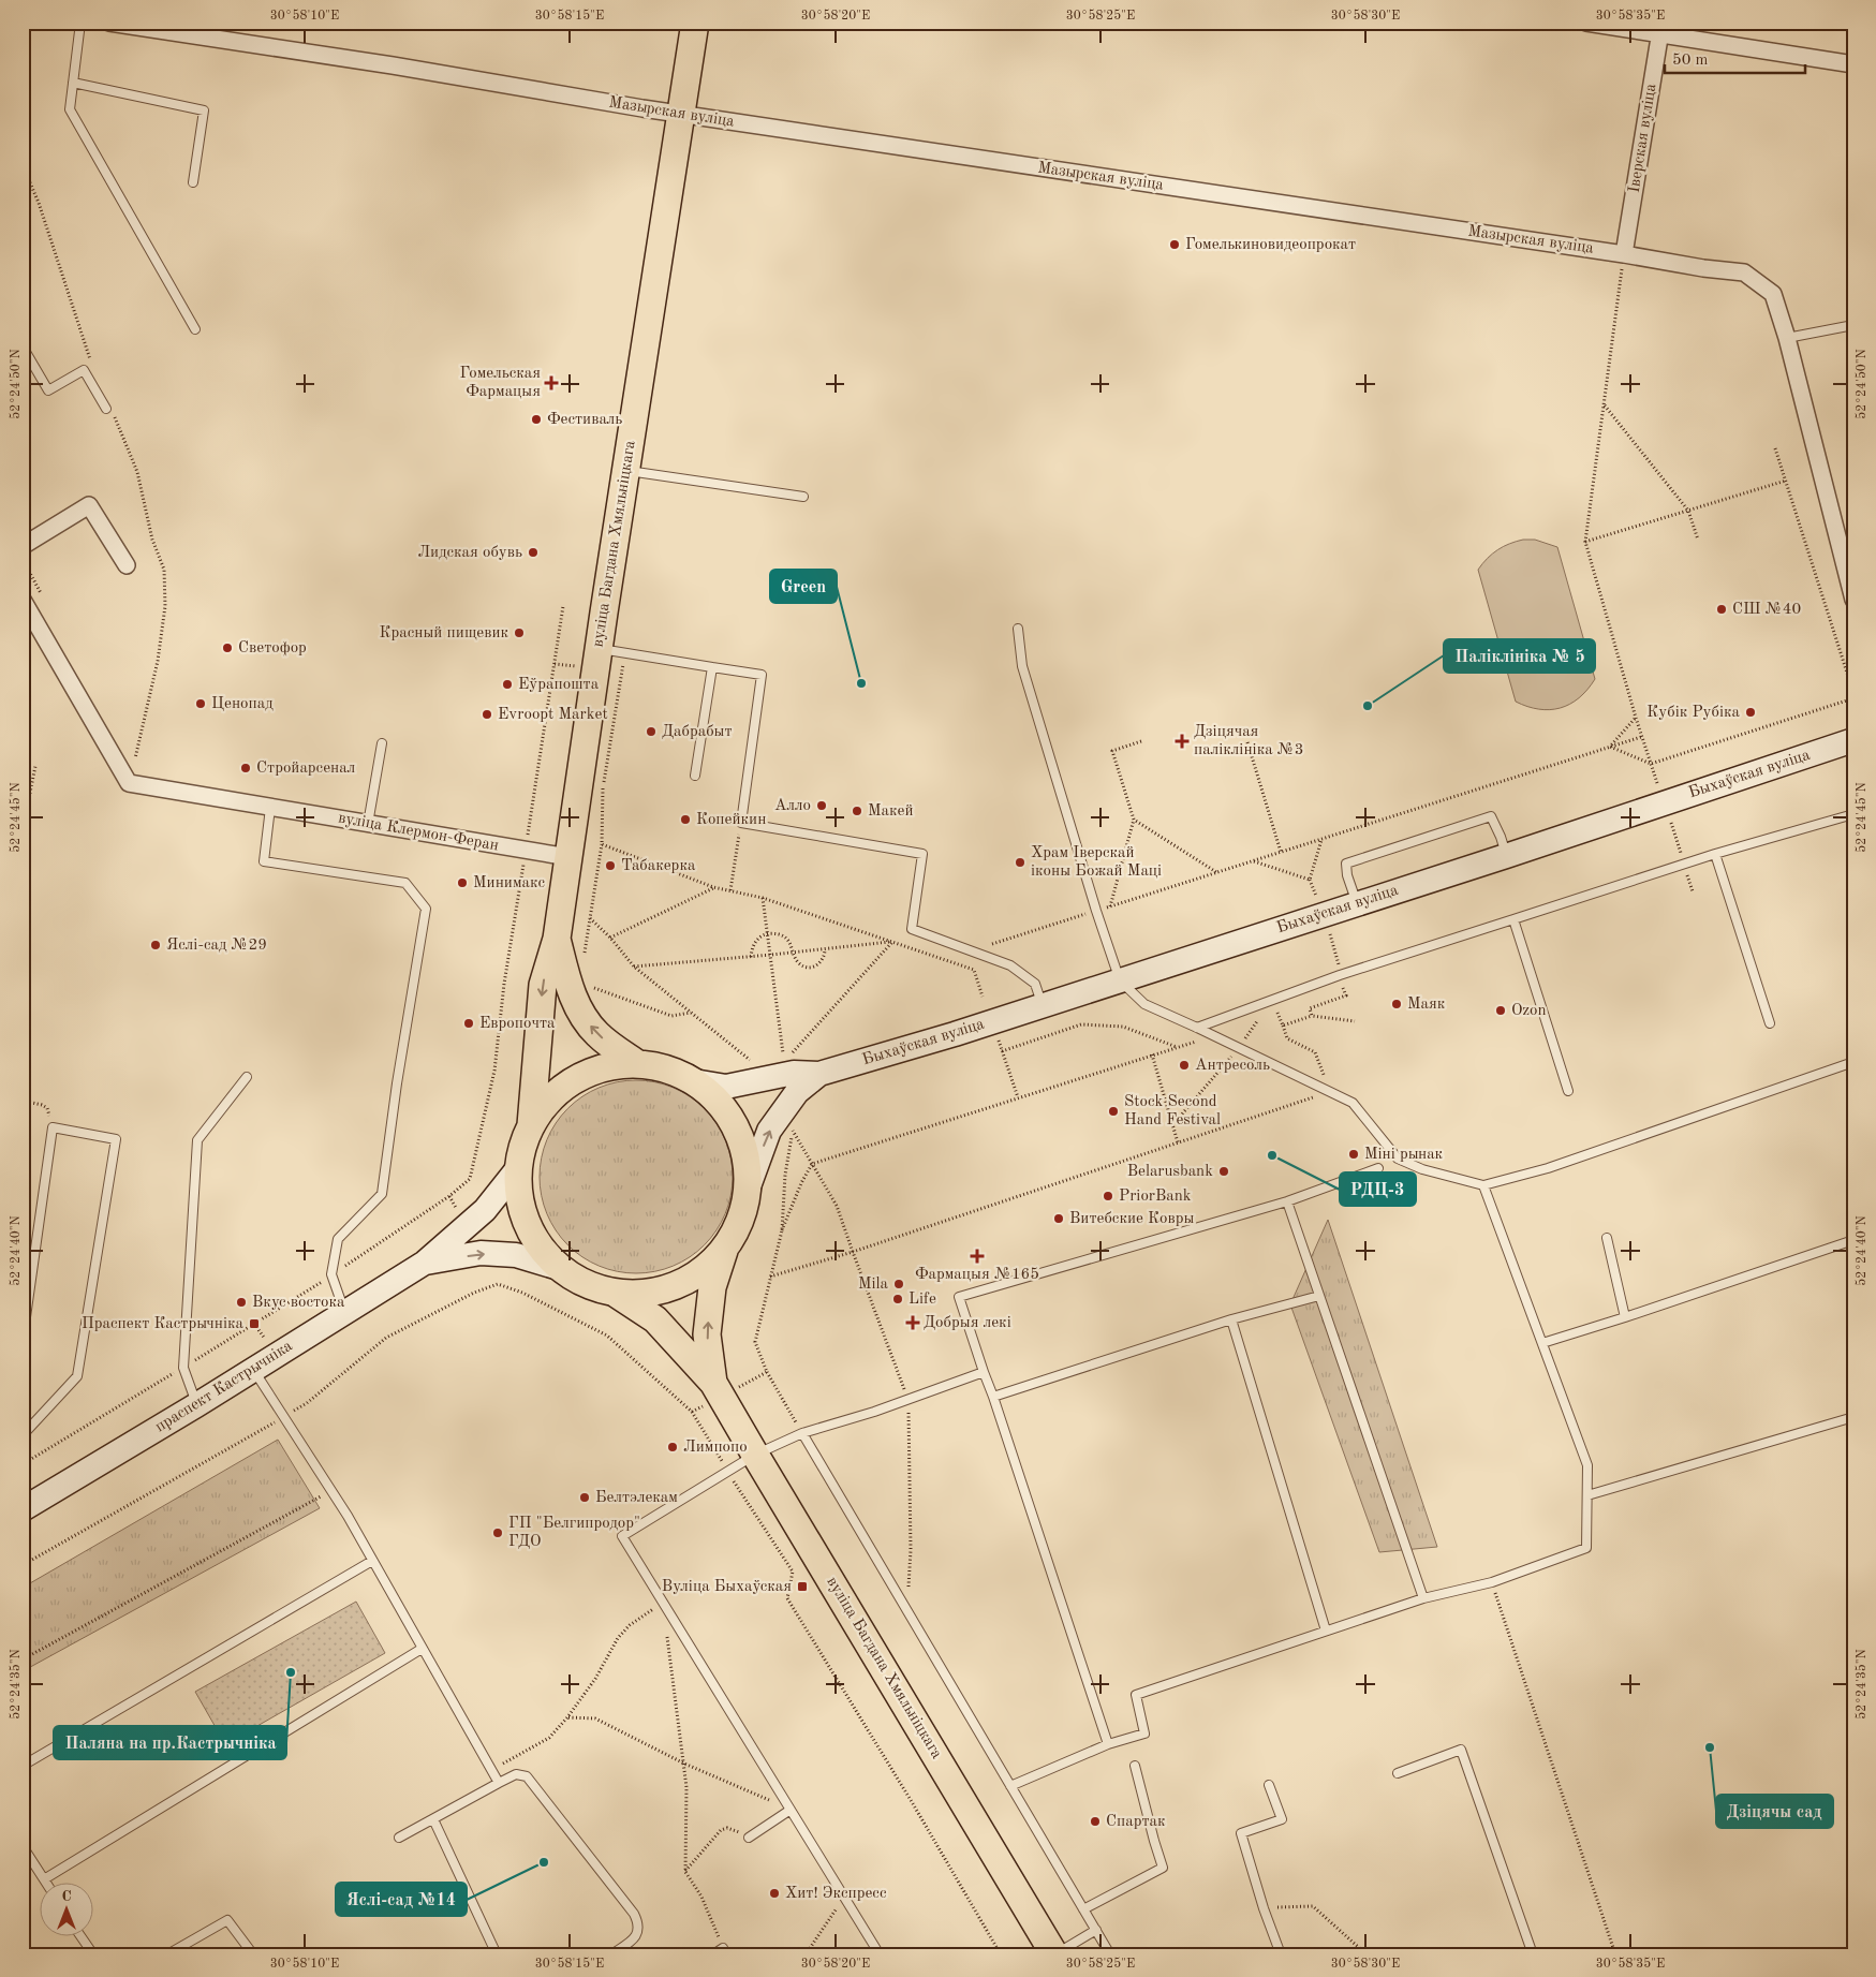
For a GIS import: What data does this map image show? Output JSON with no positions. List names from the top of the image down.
{
  "streets": {
    "main road": ["вуліца Багдана Хмяльніцкага", "Быхаўская вуліца", "праспект Кастрычніка"],
    "street": ["Мазырская вуліца", "Іверская вуліца", "вуліца Клермон-Феран"]
  },
  "crossings": [
    ["Мазырская вуліца", "Іверская вуліца"],
    ["Мазырская вуліца", "вуліца Багдана Хмяльніцкага"],
    ["вуліца Багдана Хмяльніцкага", "вуліца Клермон-Феран"]
  ],
  "places": {
    "other": [
      "Гомелькиновидеопрокат",
      "Фестиваль",
      "Лидская обувь",
      "СШ №40",
      "Красный пищевик",
      "Светофор",
      "Green",
      "Еўрапошта",
      "Ценопад",
      "Паліклініка № 5",
      "Кубік Рубіка",
      "Evroopt Market",
      "Дабрабыт",
      "Стройарсенал",
      "Алло",
      "Макей",
      "Копейкин",
      "Храм Іверскай іконы Божай Маці",
      "Табакерка",
      "Минимакс",
      "Яслі-сад №29",
      "Маяк",
      "Ozon",
      "Европочта",
      "Антресоль",
      "Stock Second Hand Festival",
      "Міні рынак",
      "РДЦ-3",
      "Belarusbank",
      "PriorBank",
      "Витебские Ковры",
      "Mila",
      "Life",
      "Вкус востока",
      "Лимпопо",
      "Белтэлекам",
      "ГП \"Белгипродор\" ГДО",
      "Паляна на пр.Кастрычніка",
      "Дзіцячы сад",
      "Спартак",
      "Яслі-сад №14",
      "Хит! Экспресс"
    ],
    "health": [
      "Гомельская Фармацыя",
      "Дзіцячая паліклініка №3",
      "Фармацыя №165",
      "Добрыя лекі"
    ],
    "transit": ["Праспект Кастрычніка", "Вуліца Быхаўская"]
  },
  "scale_bar": "50 m",
  "north": "top",
  "coordinates": [
    "30°58'10\"E",
    "30°58'15\"E",
    "30°58'20\"E",
    "30°58'25\"E",
    "30°58'30\"E",
    "30°58'35\"E",
    "52°24'50\"N",
    "52°24'45\"N",
    "52°24'40\"N",
    "52°24'35\"N"
  ]
}
